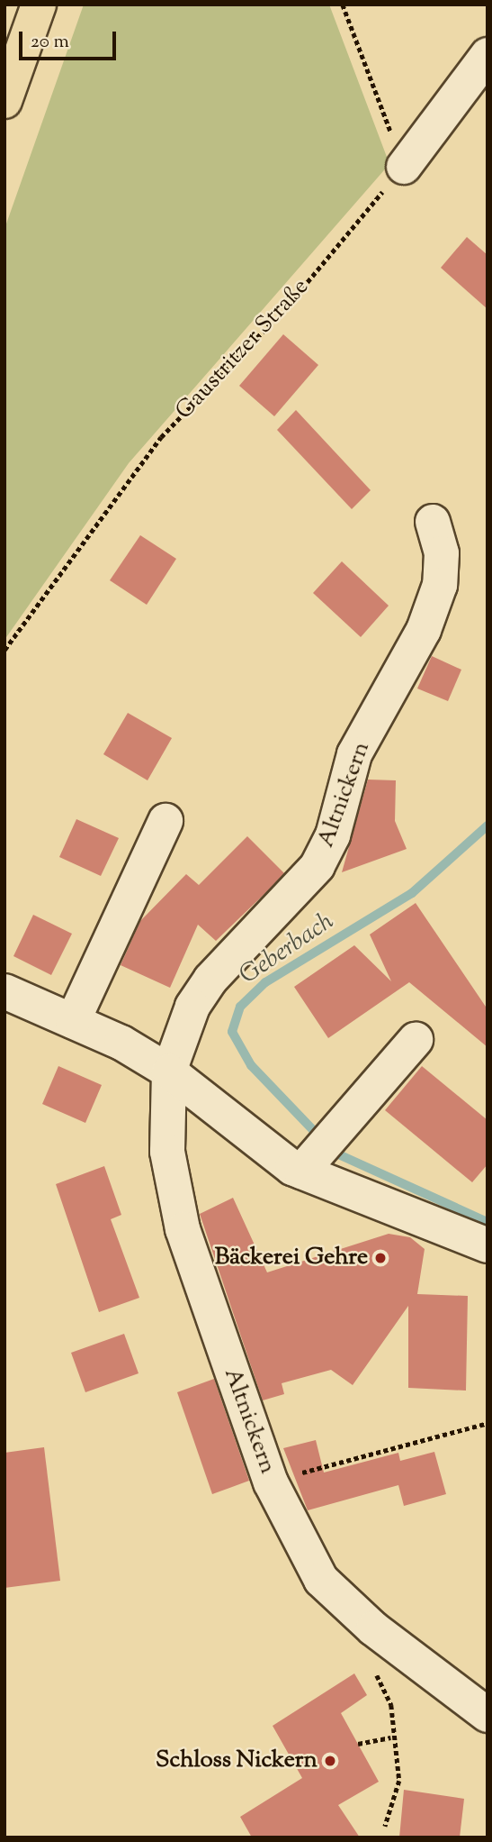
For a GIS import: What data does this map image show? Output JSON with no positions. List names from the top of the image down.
{
  "streets": {
    "street": ["Altnickern"],
    "path": ["Gaustritzer Straße"]
  },
  "water": ["Geberbach"],
  "places": ["Bäckerei Gehre", "Schloss Nickern"],
  "scale_bar": "20 m"
}
